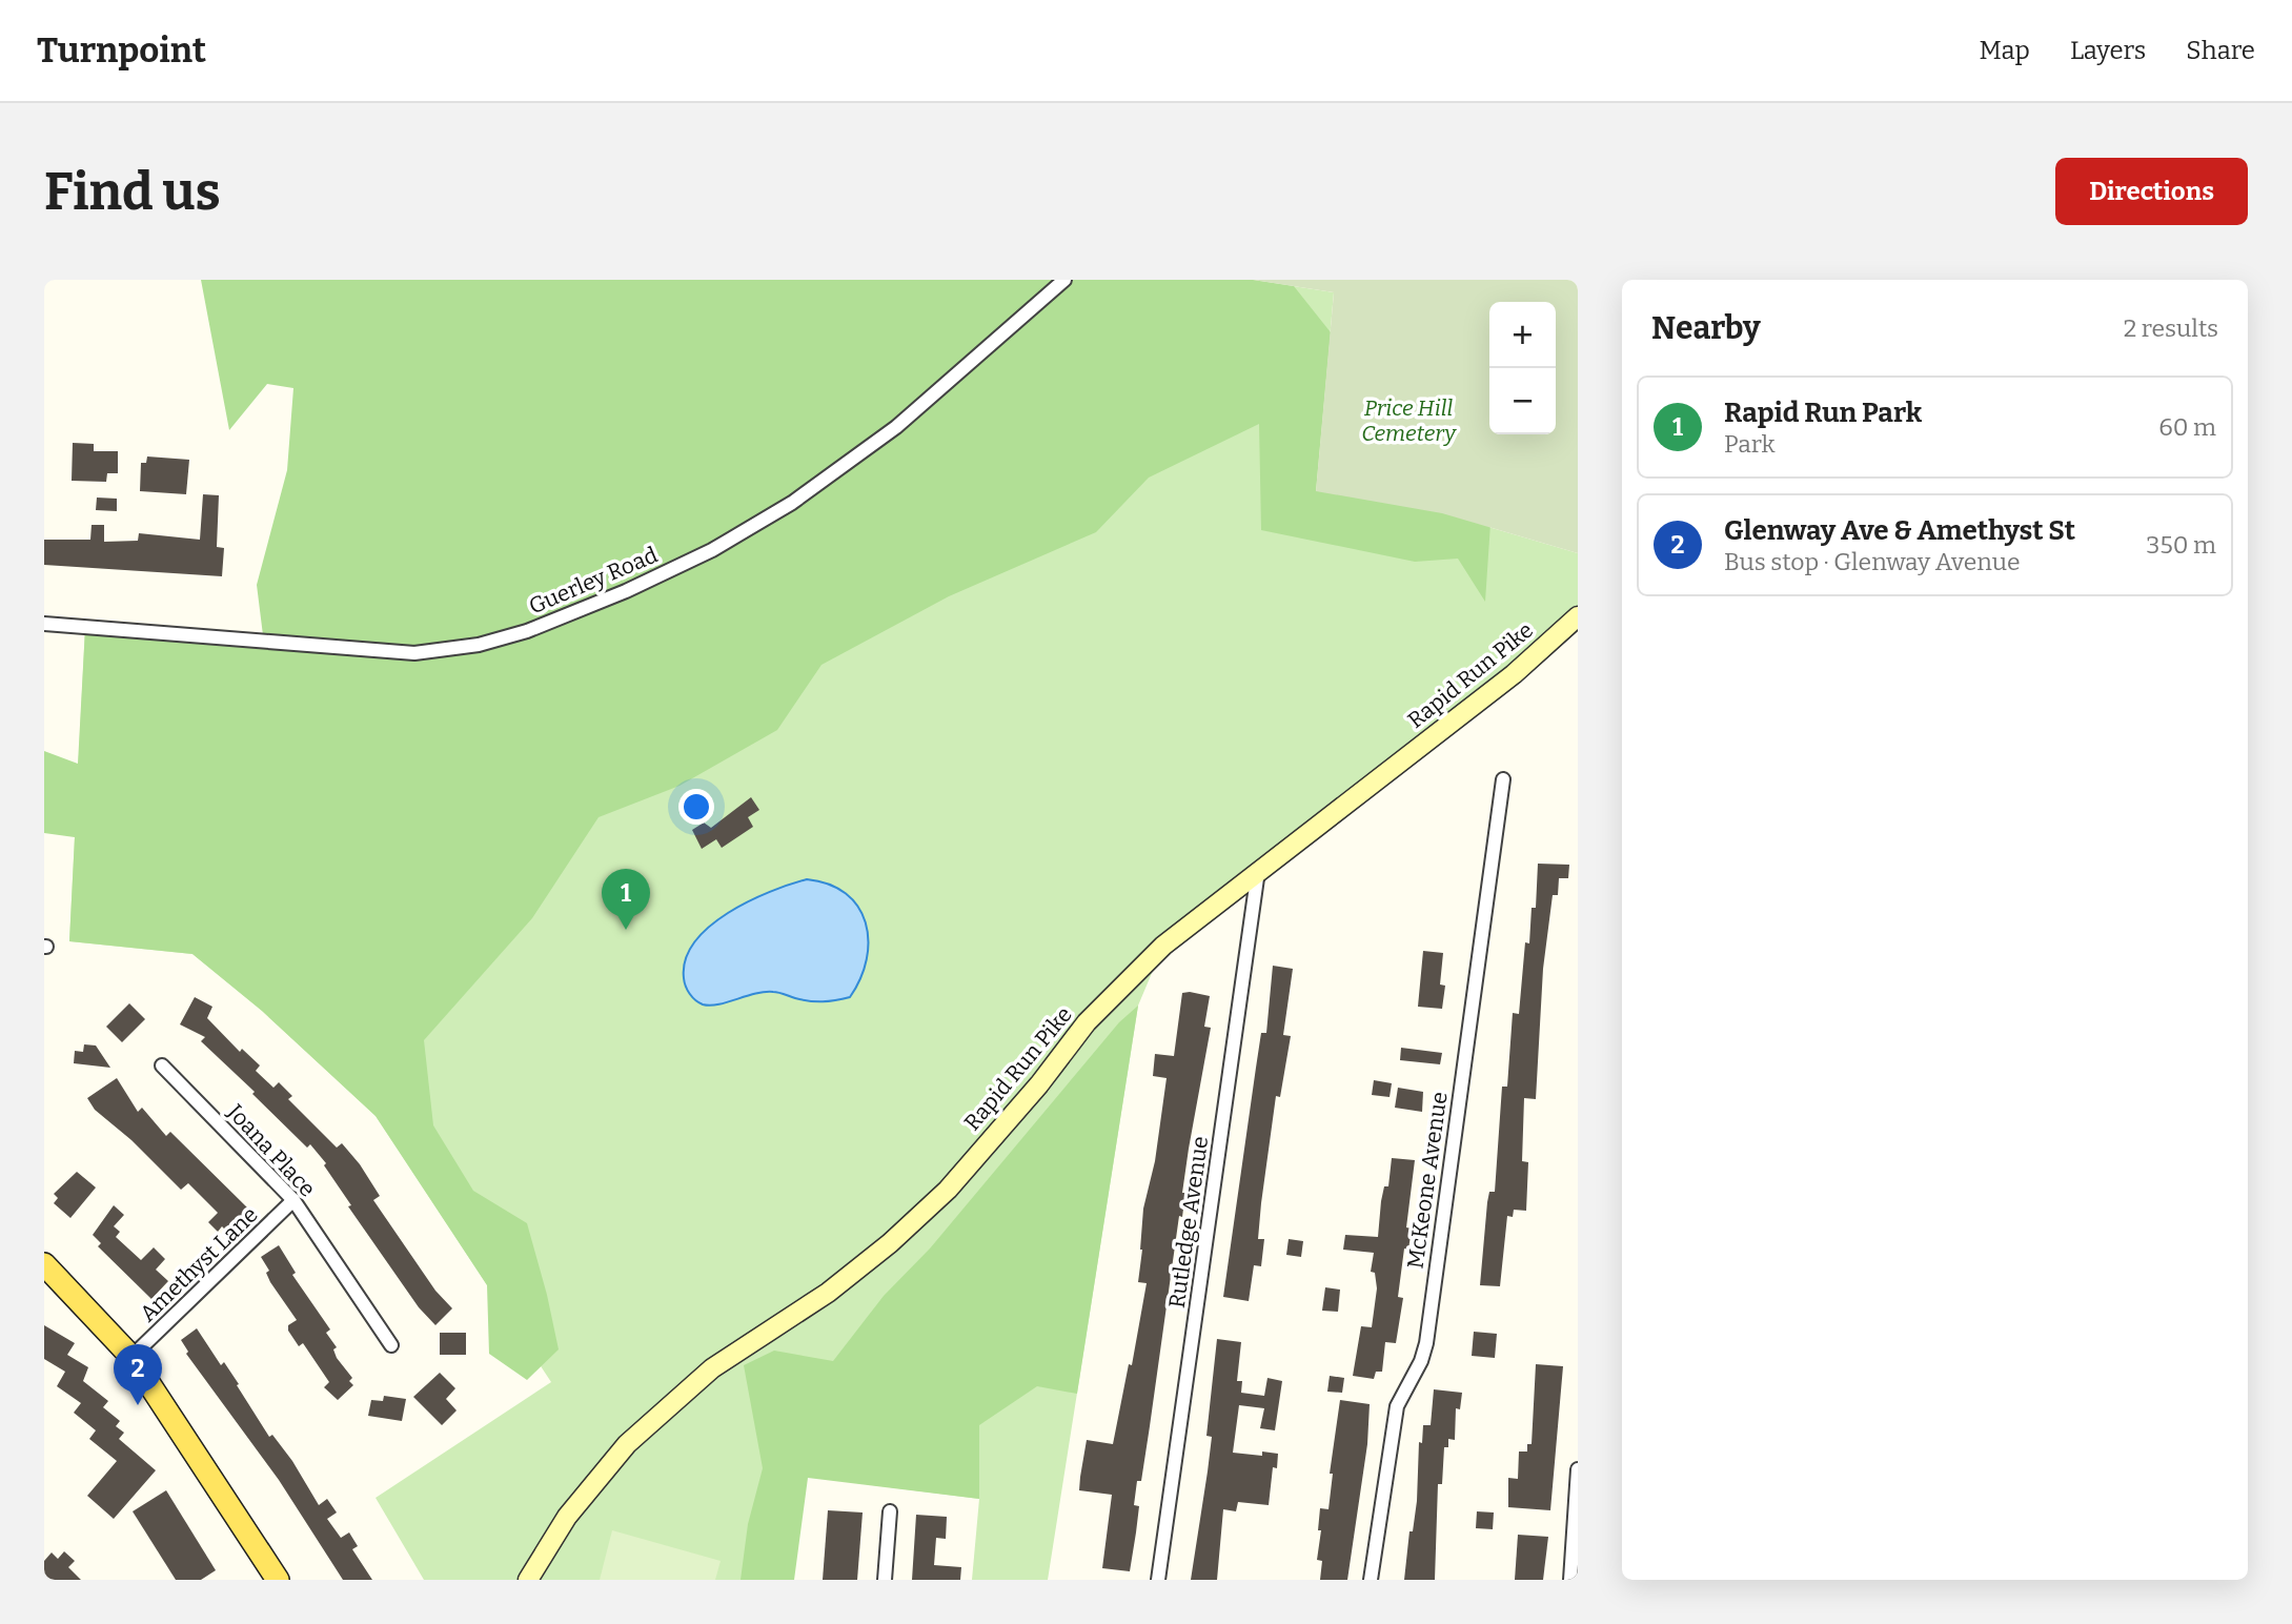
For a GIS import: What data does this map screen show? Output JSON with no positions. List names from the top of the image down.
{
  "streets": {
    "street": [
      "Guerley Road",
      "Rapid Run Pike",
      "Joana Place",
      "McKeone Avenue",
      "Rutledge Avenue",
      "Amethyst Lane"
    ]
  },
  "crossings": [
    ["Rapid Run Pike", "Rutledge Avenue"],
    ["Joana Place", "Amethyst Lane"]
  ],
  "parks": ["Price Hill Cemetery"],
  "page": {
    "header": "Turnpoint",
    "nav": ["Map", "Layers", "Share"],
    "buttons": "Directions",
    "title": "Find us",
    "heading": ["Nearby", "2 results"],
    "map_buttons": ["+", "−"],
    "list": [
      {
        "mark": "1",
        "name": "Rapid Run Park",
        "note": "Park",
        "value": "60 m"
      },
      {
        "mark": "2",
        "name": "Glenway Ave & Amethyst St",
        "note": "Bus stop · Glenway Avenue",
        "value": "350 m"
      }
    ],
    "pins": ["1", "2"]
  }
}
